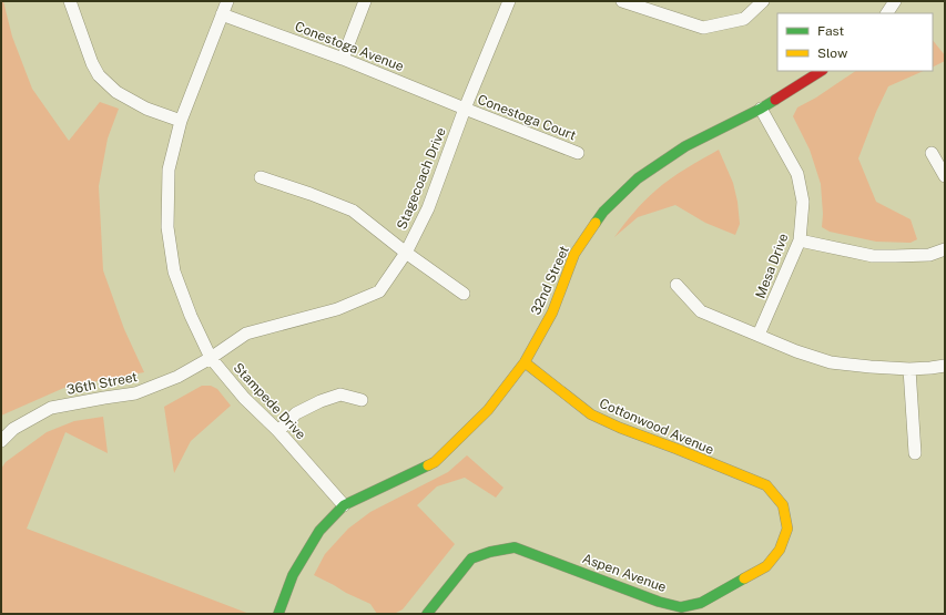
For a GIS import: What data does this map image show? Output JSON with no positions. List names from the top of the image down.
{
  "streets": {
    "street": [
      "Conestoga Avenue",
      "Conestoga Court",
      "Stagecoach Drive",
      "Mesa Drive",
      "32nd Street",
      "36th Street",
      "Stampede Drive",
      "Cottonwood Avenue",
      "Aspen Avenue"
    ]
  },
  "crossings": [
    ["Conestoga Avenue", "Conestoga Court"],
    ["Conestoga Avenue", "Stagecoach Drive"],
    ["Conestoga Avenue", "Stampede Drive"],
    ["Conestoga Court", "Stagecoach Drive"],
    ["Stagecoach Drive", "36th Street"],
    ["Stagecoach Drive", "Stampede Drive"],
    ["Mesa Drive", "32nd Street"],
    ["32nd Street", "Stampede Drive"],
    ["32nd Street", "Cottonwood Avenue"],
    ["36th Street", "Stampede Drive"],
    ["Cottonwood Avenue", "Aspen Avenue"]
  ],
  "legend": ["Fast", "Slow"]
}
